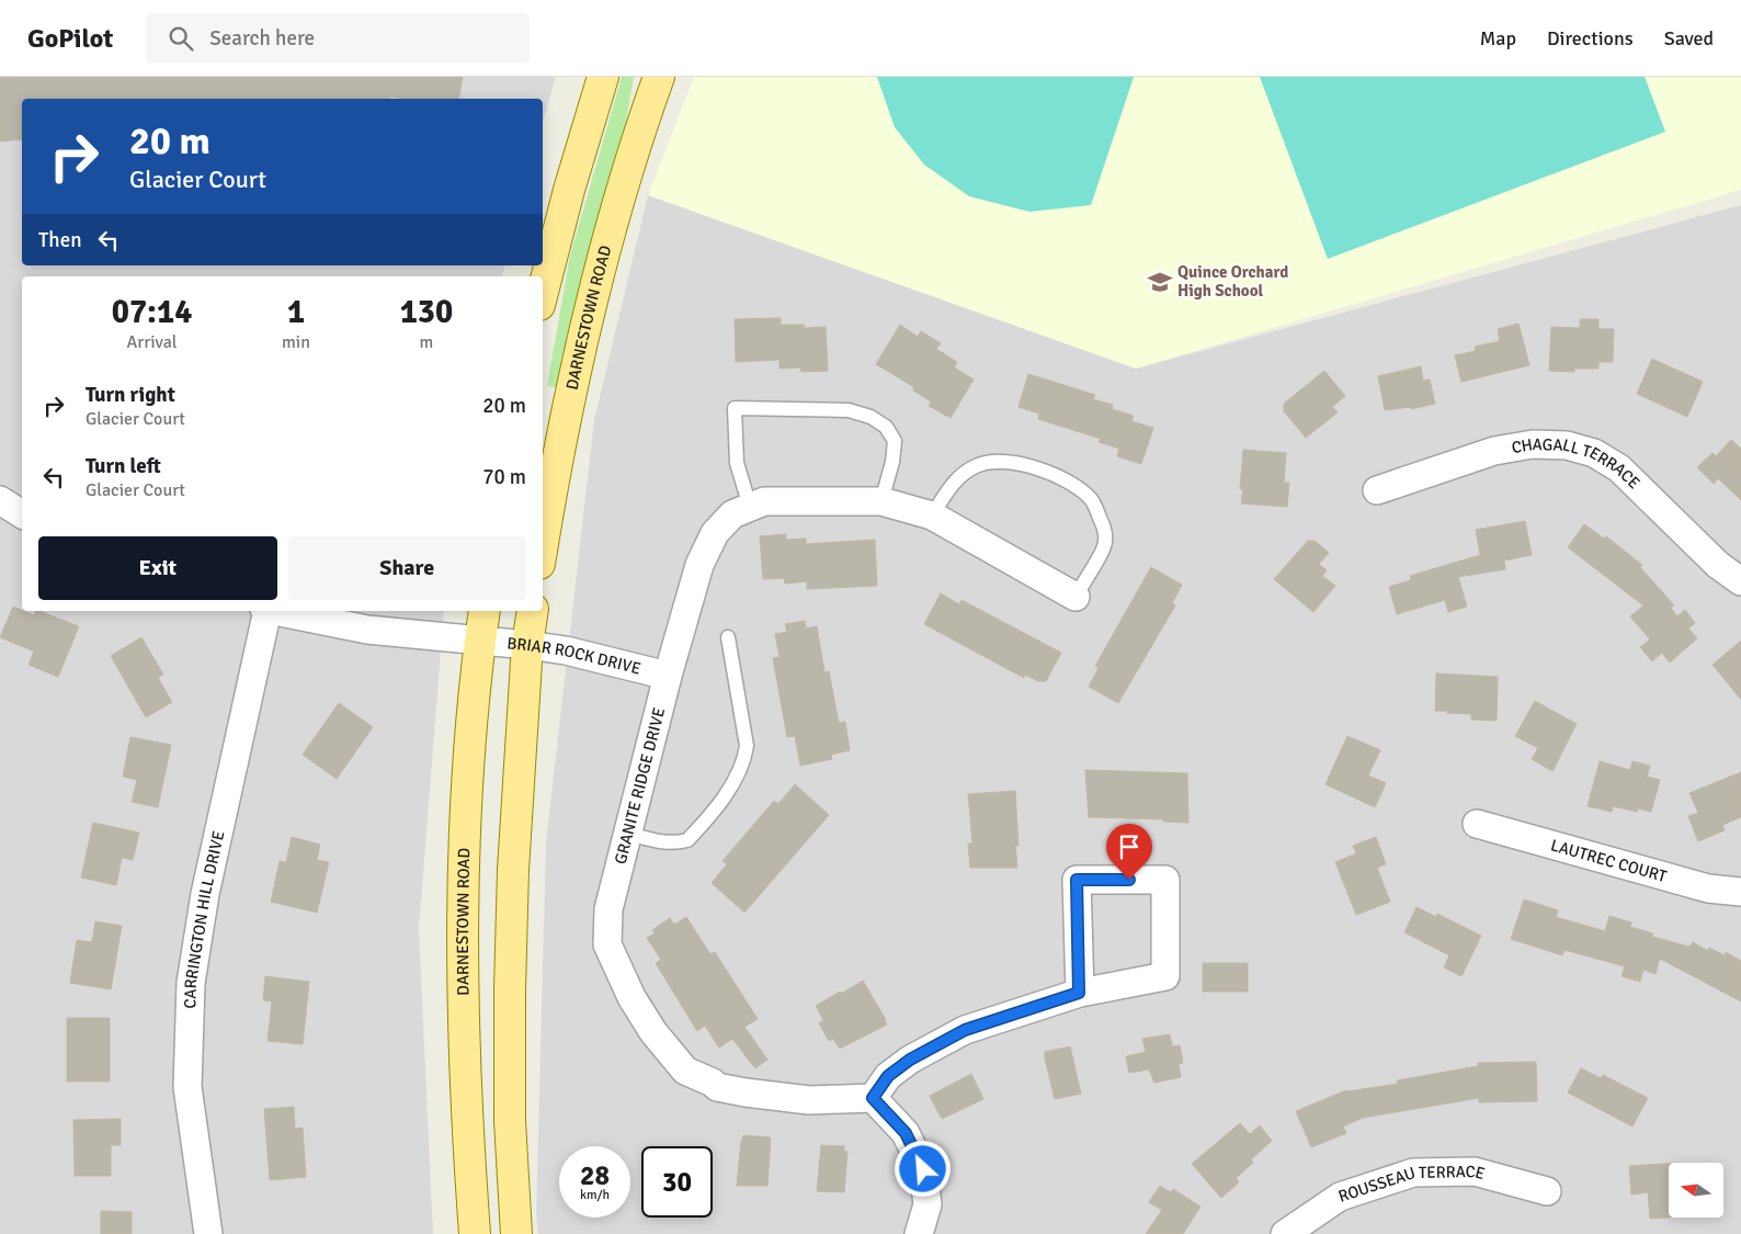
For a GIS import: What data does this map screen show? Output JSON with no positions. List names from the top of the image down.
{
  "streets": {
    "main road": ["DARNESTOWN ROAD"],
    "street": [
      "CHAGALL TERRACE",
      "BRIAR ROCK DRIVE",
      "GRANITE RIDGE DRIVE",
      "LAUTREC COURT",
      "CARRINGTON HILL DRIVE",
      "ROUSSEAU TERRACE"
    ]
  },
  "crossings": [
    ["DARNESTOWN ROAD", "BRIAR ROCK DRIVE"],
    ["BRIAR ROCK DRIVE", "GRANITE RIDGE DRIVE"]
  ],
  "places": {
    "school or university": ["Quince Orchard High School"]
  },
  "north": "left",
  "page": {
    "header": "GoPilot",
    "search": "Search here",
    "nav": ["Map", "Directions", "Saved"],
    "turn": ["20 m", "Glacier Court"],
    "then": "Then",
    "eta": [
      "07:14",
      "Arrival",
      "1",
      "min",
      "130",
      "m"
    ],
    "list": [
      {
        "name": "Turn right",
        "note": "Glacier Court",
        "value": "20 m"
      },
      {
        "name": "Turn left",
        "note": "Glacier Court",
        "value": "70 m"
      }
    ],
    "buttons": ["Exit", "Share"],
    "speed": "28 km/h",
    "limit": "30"
  }
}
